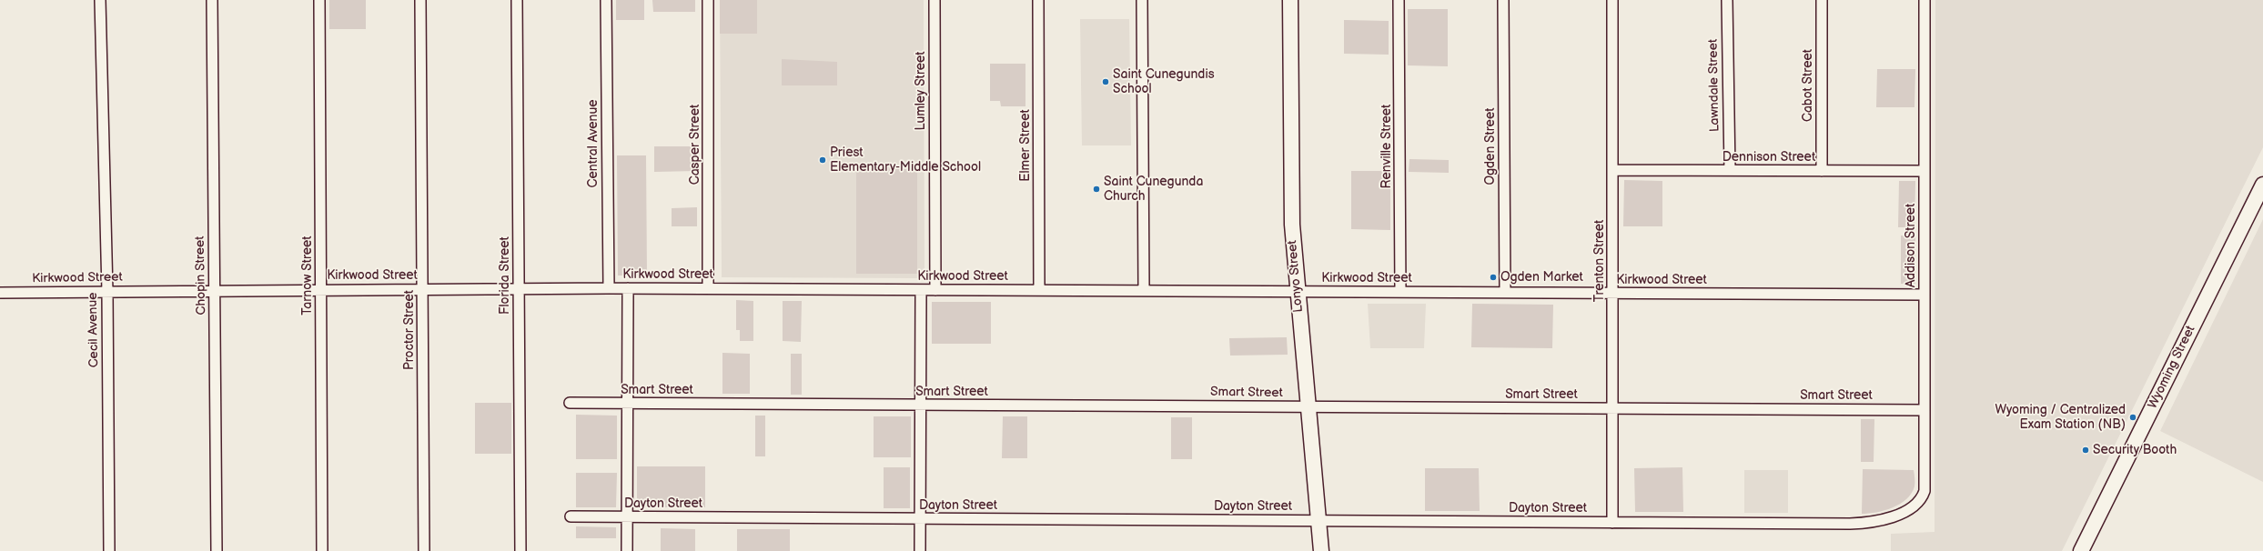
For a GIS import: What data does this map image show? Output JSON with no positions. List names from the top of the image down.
{
  "streets": {
    "street": [
      "Lawndale Street",
      "Cabot Street",
      "Lumley Street",
      "Central Avenue",
      "Casper Street",
      "Elmer Street",
      "Renville Street",
      "Ogden Street",
      "Dennison Street",
      "Addison Street",
      "Trenton Street",
      "Kirkwood Street",
      "Chopin Street",
      "Tarnow Street",
      "Florida Street",
      "Lonyo Street",
      "Cecil Avenue",
      "Proctor Street",
      "Wyoming Street",
      "Smart Street",
      "Dayton Street"
    ]
  },
  "crossings": [
    ["Lawndale Street", "Dennison Street"],
    ["Cabot Street", "Dennison Street"],
    ["Lumley Street", "Kirkwood Street"],
    ["Central Avenue", "Kirkwood Street"],
    ["Casper Street", "Kirkwood Street"],
    ["Elmer Street", "Kirkwood Street"],
    ["Renville Street", "Kirkwood Street"],
    ["Ogden Street", "Kirkwood Street"],
    ["Dennison Street", "Addison Street"],
    ["Dennison Street", "Trenton Street"],
    ["Addison Street", "Kirkwood Street"],
    ["Addison Street", "Smart Street"],
    ["Addison Street", "Dayton Street"],
    ["Trenton Street", "Kirkwood Street"],
    ["Trenton Street", "Smart Street"],
    ["Trenton Street", "Dayton Street"],
    ["Kirkwood Street", "Chopin Street"],
    ["Kirkwood Street", "Tarnow Street"],
    ["Kirkwood Street", "Florida Street"],
    ["Kirkwood Street", "Lonyo Street"],
    ["Kirkwood Street", "Cecil Avenue"],
    ["Kirkwood Street", "Proctor Street"],
    ["Lonyo Street", "Smart Street"],
    ["Lonyo Street", "Dayton Street"]
  ],
  "places": [
    "Saint Cunegundis School",
    "Priest Elementary‑Middle School",
    "Saint Cunegunda Church",
    "Ogden Market",
    "Wyoming / Centralized Exam Station (NB)",
    "Security Booth"
  ]
}
